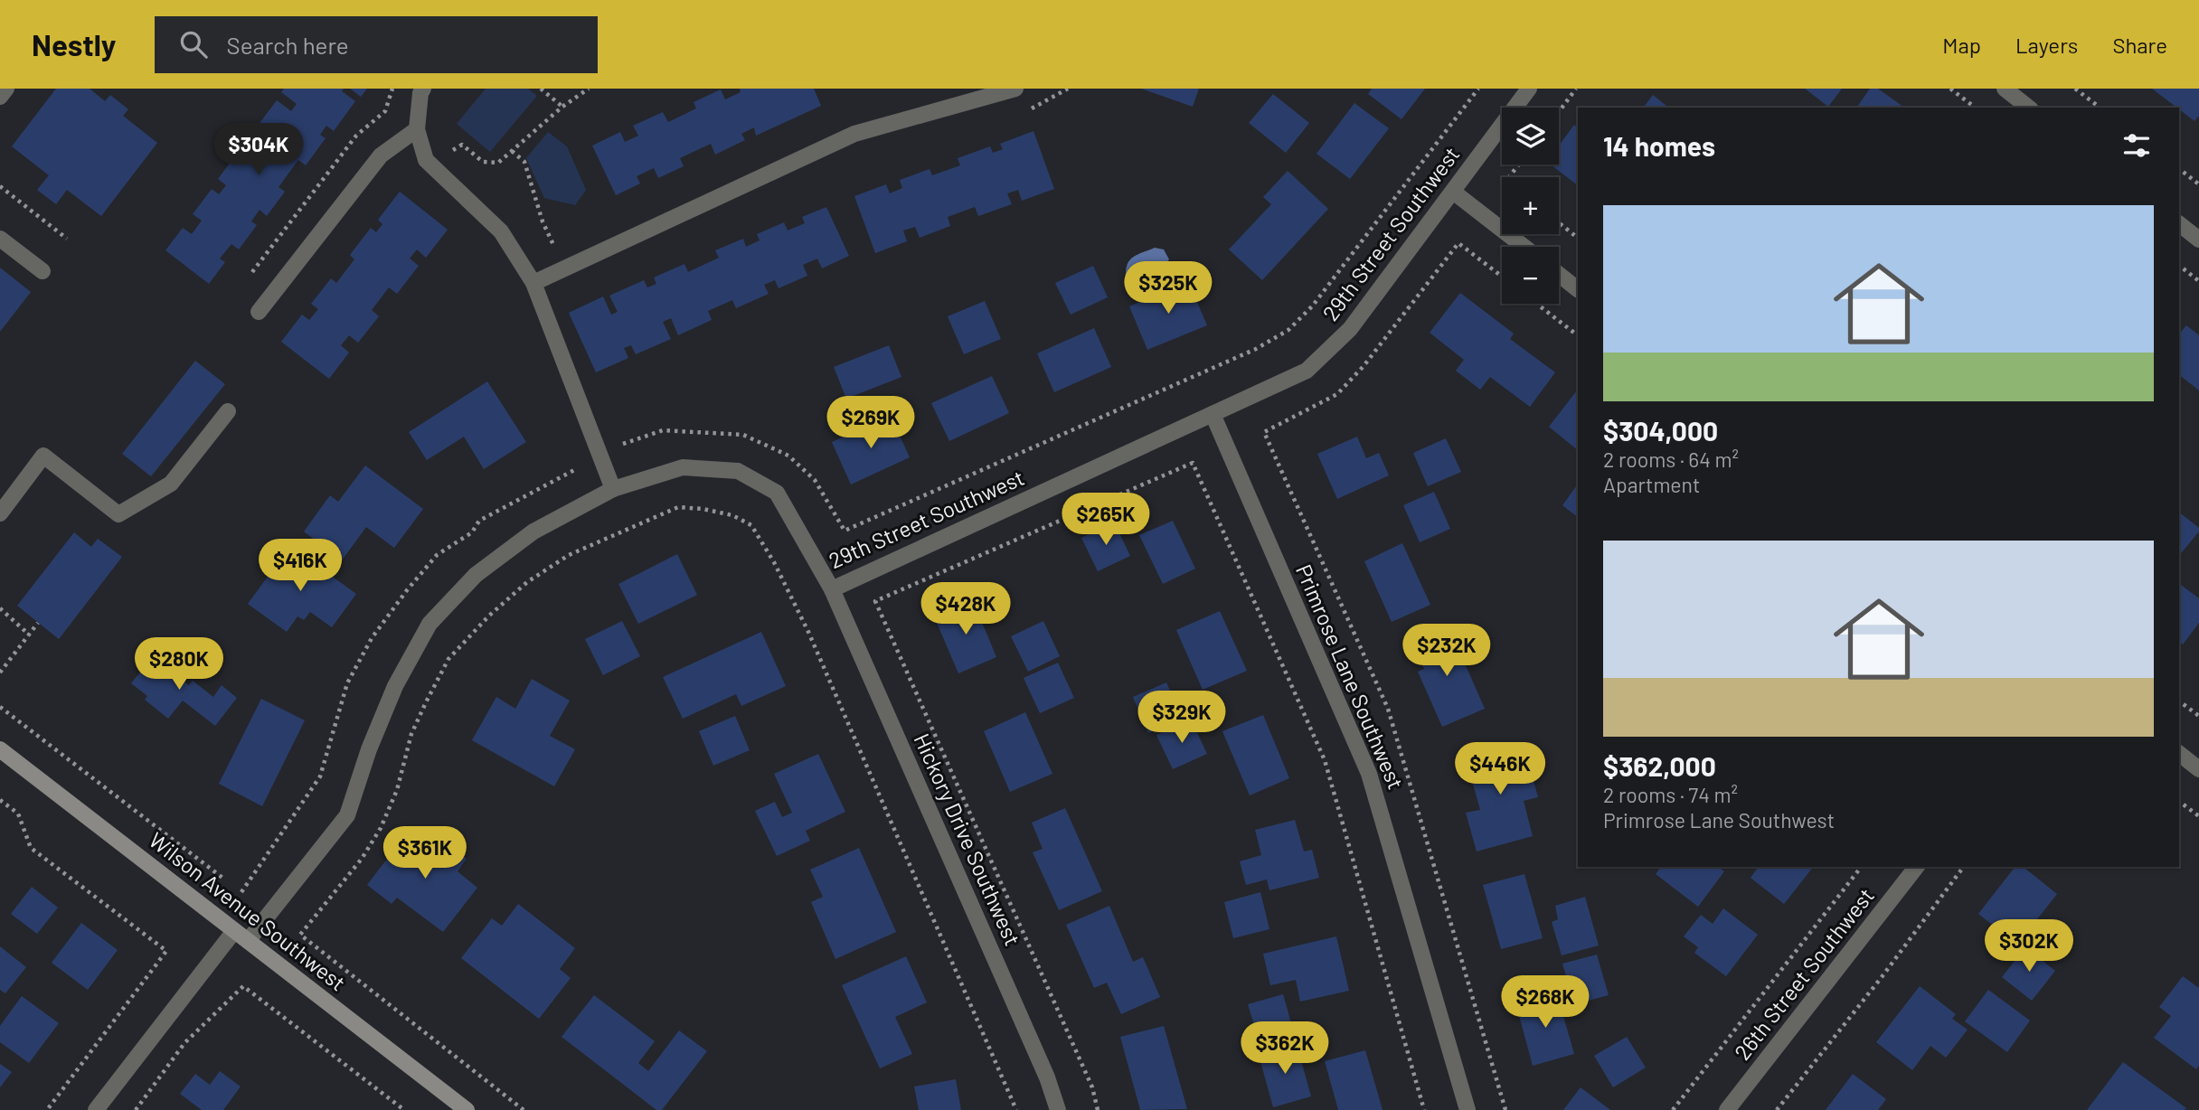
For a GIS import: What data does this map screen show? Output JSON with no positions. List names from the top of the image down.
{
  "streets": {
    "main road": ["Wilson Avenue Southwest"],
    "street": [
      "29th Street Southwest",
      "Primrose Lane Southwest",
      "Hickory Drive Southwest",
      "26th Street Southwest"
    ]
  },
  "crossings": [
    ["29th Street Southwest", "Primrose Lane Southwest"],
    ["29th Street Southwest", "Hickory Drive Southwest"],
    ["29th Street Southwest", "Wilson Avenue Southwest"]
  ],
  "page": {
    "header": "Nestly",
    "search": "Search here",
    "nav": ["Map", "Layers", "Share"],
    "map_buttons": ["+", "−"],
    "heading": "14 homes",
    "price": [
      "$304K",
      "$325K",
      "$269K",
      "$265K",
      "$416K",
      "$428K",
      "$232K",
      "$280K",
      "$329K",
      "$446K",
      "$361K",
      "$302K",
      "$268K",
      "$362K"
    ],
    "list": [
      {
        "name": "$304,000",
        "note": "2 rooms · 64 m² · Apartment"
      },
      {
        "name": "$362,000",
        "note": "2 rooms · 74 m² · Primrose Lane Southwest"
      }
    ]
  }
}
